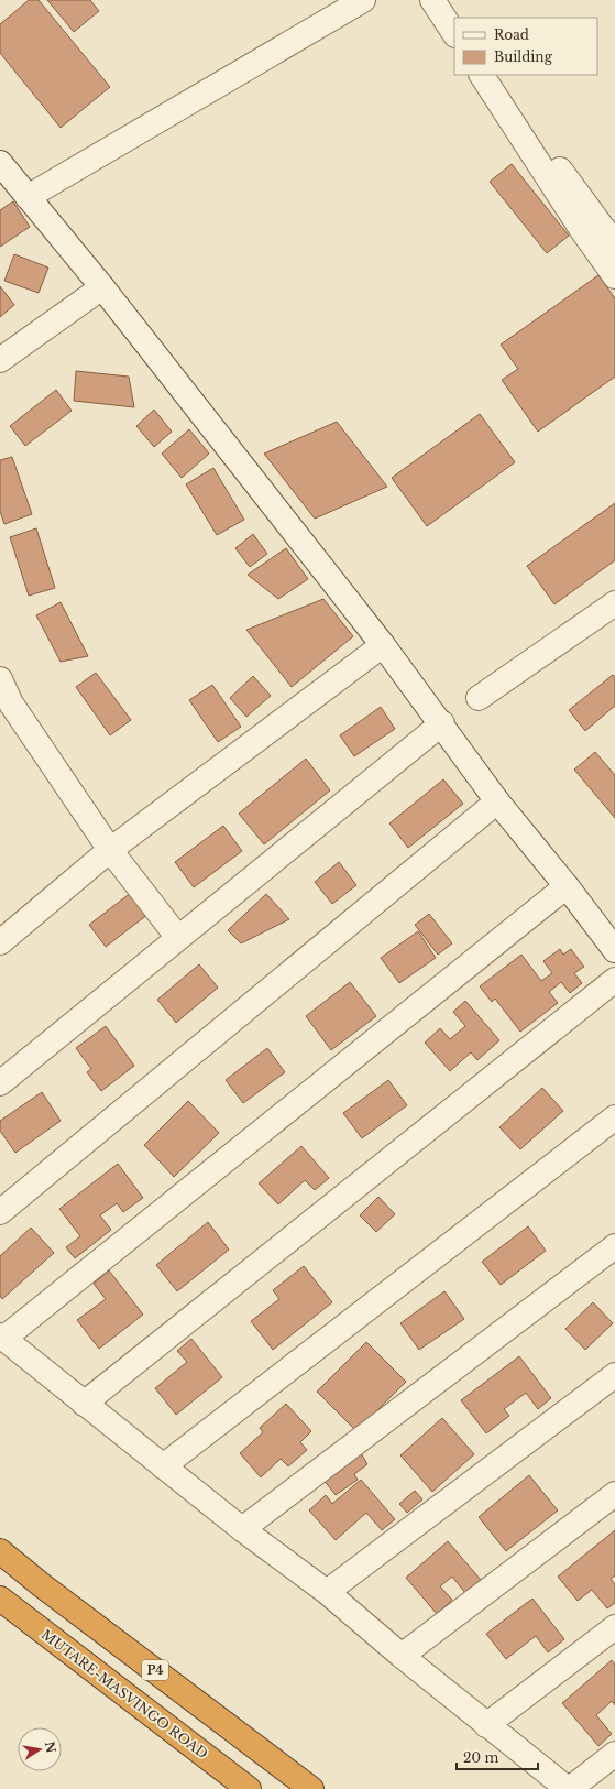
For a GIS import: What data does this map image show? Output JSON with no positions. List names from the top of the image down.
{
  "streets": {
    "highway": ["P4", "MUTARE-MASVINGO ROAD"]
  },
  "legend": ["Road", "Building"],
  "scale_bar": "20 m",
  "north": "right"
}
